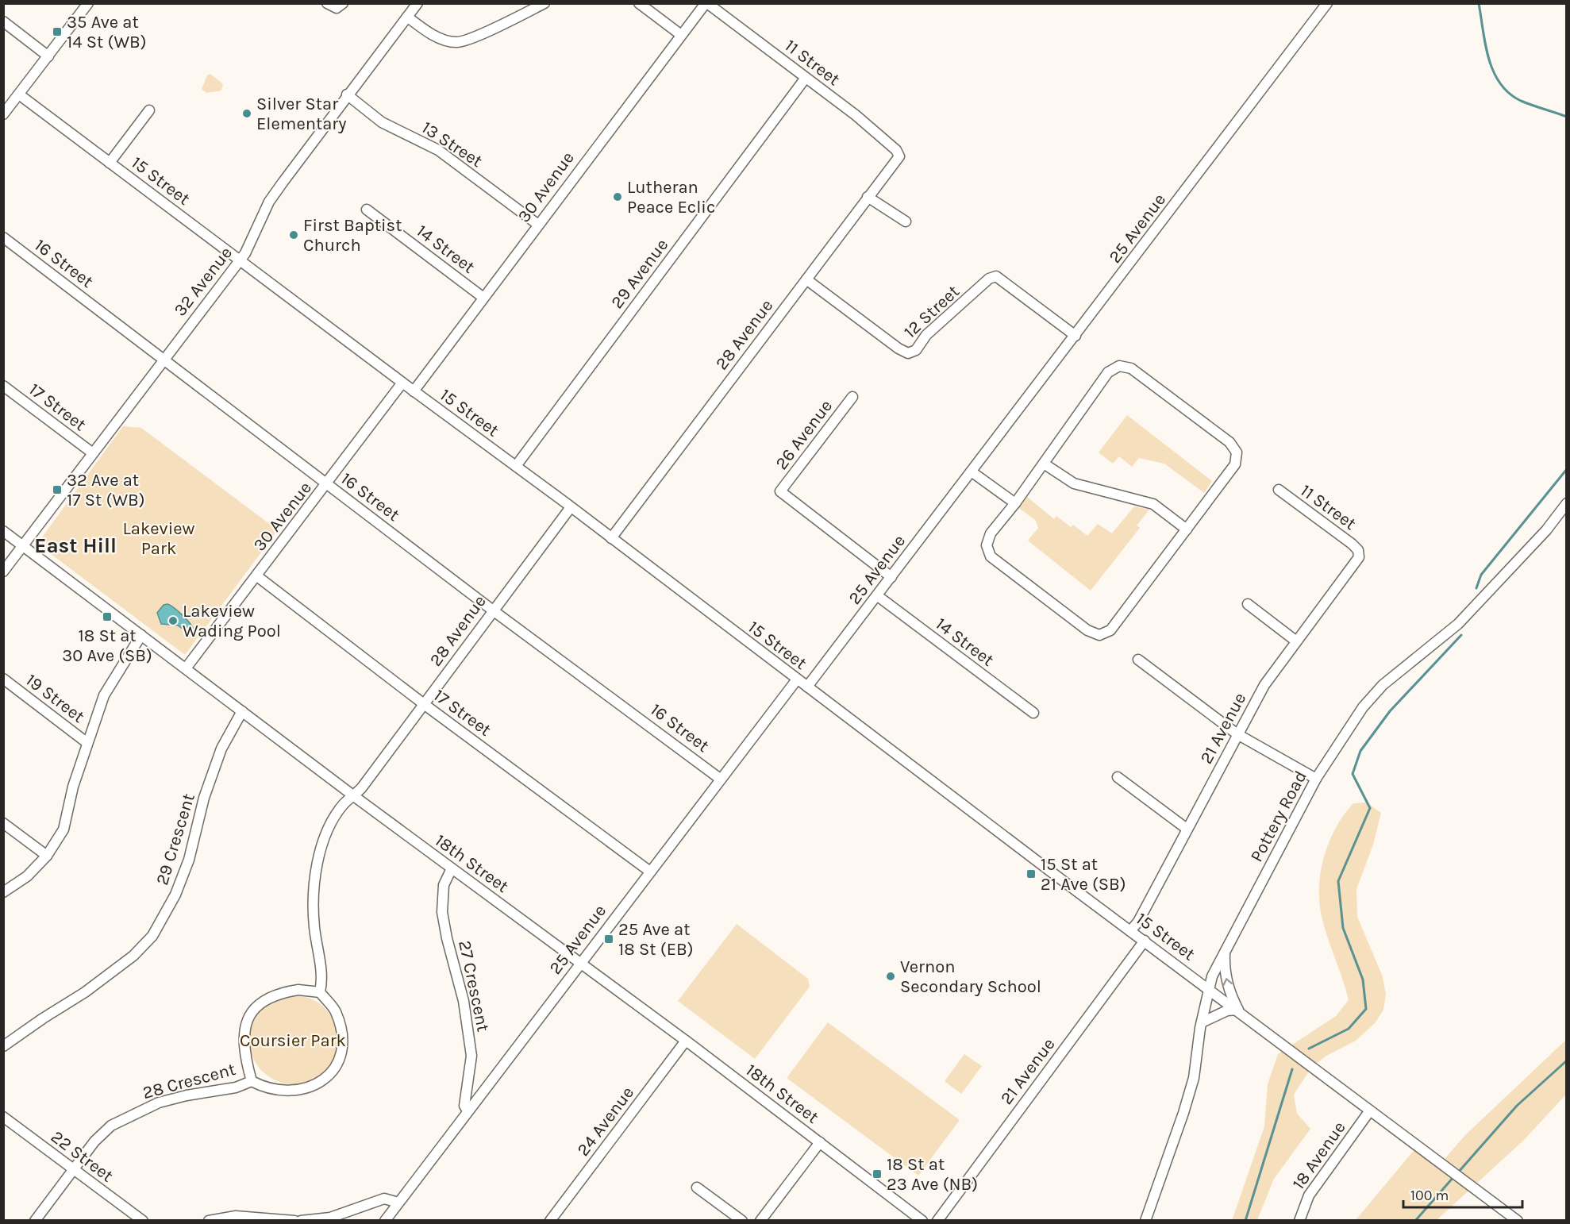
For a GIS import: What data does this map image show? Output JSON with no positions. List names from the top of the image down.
{
  "streets": {
    "street": [
      "11 Street",
      "13 Street",
      "15 Street",
      "30 Avenue",
      "25 Avenue",
      "14 Street",
      "16 Street",
      "29 Avenue",
      "32 Avenue",
      "12 Street",
      "28 Avenue",
      "17 Street",
      "26 Avenue",
      "19 Street",
      "21 Avenue",
      "Pottery Road",
      "29 Crescent",
      "18th Street",
      "27 Crescent",
      "28 Crescent",
      "24 Avenue",
      "18 Avenue",
      "22 Street"
    ]
  },
  "crossings": [
    ["11 Street", "30 Avenue"],
    ["11 Street", "29 Avenue"],
    ["11 Street", "28 Avenue"],
    ["11 Street", "21 Avenue"],
    ["13 Street", "30 Avenue"],
    ["13 Street", "32 Avenue"],
    ["15 Street", "30 Avenue"],
    ["15 Street", "25 Avenue"],
    ["15 Street", "29 Avenue"],
    ["15 Street", "32 Avenue"],
    ["15 Street", "28 Avenue"],
    ["15 Street", "21 Avenue"],
    ["15 Street", "Pottery Road"],
    ["15 Street", "18 Avenue"],
    ["30 Avenue", "14 Street"],
    ["30 Avenue", "16 Street"],
    ["30 Avenue", "17 Street"],
    ["30 Avenue", "18th Street"],
    ["25 Avenue", "14 Street"],
    ["25 Avenue", "16 Street"],
    ["25 Avenue", "12 Street"],
    ["25 Avenue", "17 Street"],
    ["25 Avenue", "26 Avenue"],
    ["25 Avenue", "18th Street"],
    ["25 Avenue", "27 Crescent"],
    ["16 Street", "32 Avenue"],
    ["16 Street", "28 Avenue"],
    ["32 Avenue", "17 Street"],
    ["32 Avenue", "18th Street"],
    ["12 Street", "28 Avenue"],
    ["28 Avenue", "17 Street"],
    ["28 Avenue", "18th Street"],
    ["29 Crescent", "18th Street"],
    ["18th Street", "27 Crescent"],
    ["18th Street", "24 Avenue"],
    ["28 Crescent", "22 Street"]
  ],
  "districts": ["East Hill"],
  "parks": ["Lakeview Park", "Coursier Park"],
  "places": {
    "transit": [
      "35 Ave at 14 St (WB)",
      "32 Ave at 17 St (WB)",
      "18 St at 30 Ave (SB)",
      "15 St at 21 Ave (SB)",
      "25 Ave at 18 St (EB)",
      "18 St at 23 Ave (NB)"
    ],
    "other": [
      "Silver Star Elementary",
      "Lutheran Peace Eclic",
      "First Baptist Church",
      "Lakeview Wading Pool",
      "Vernon Secondary School"
    ]
  },
  "scale_bar": "100 m"
}
